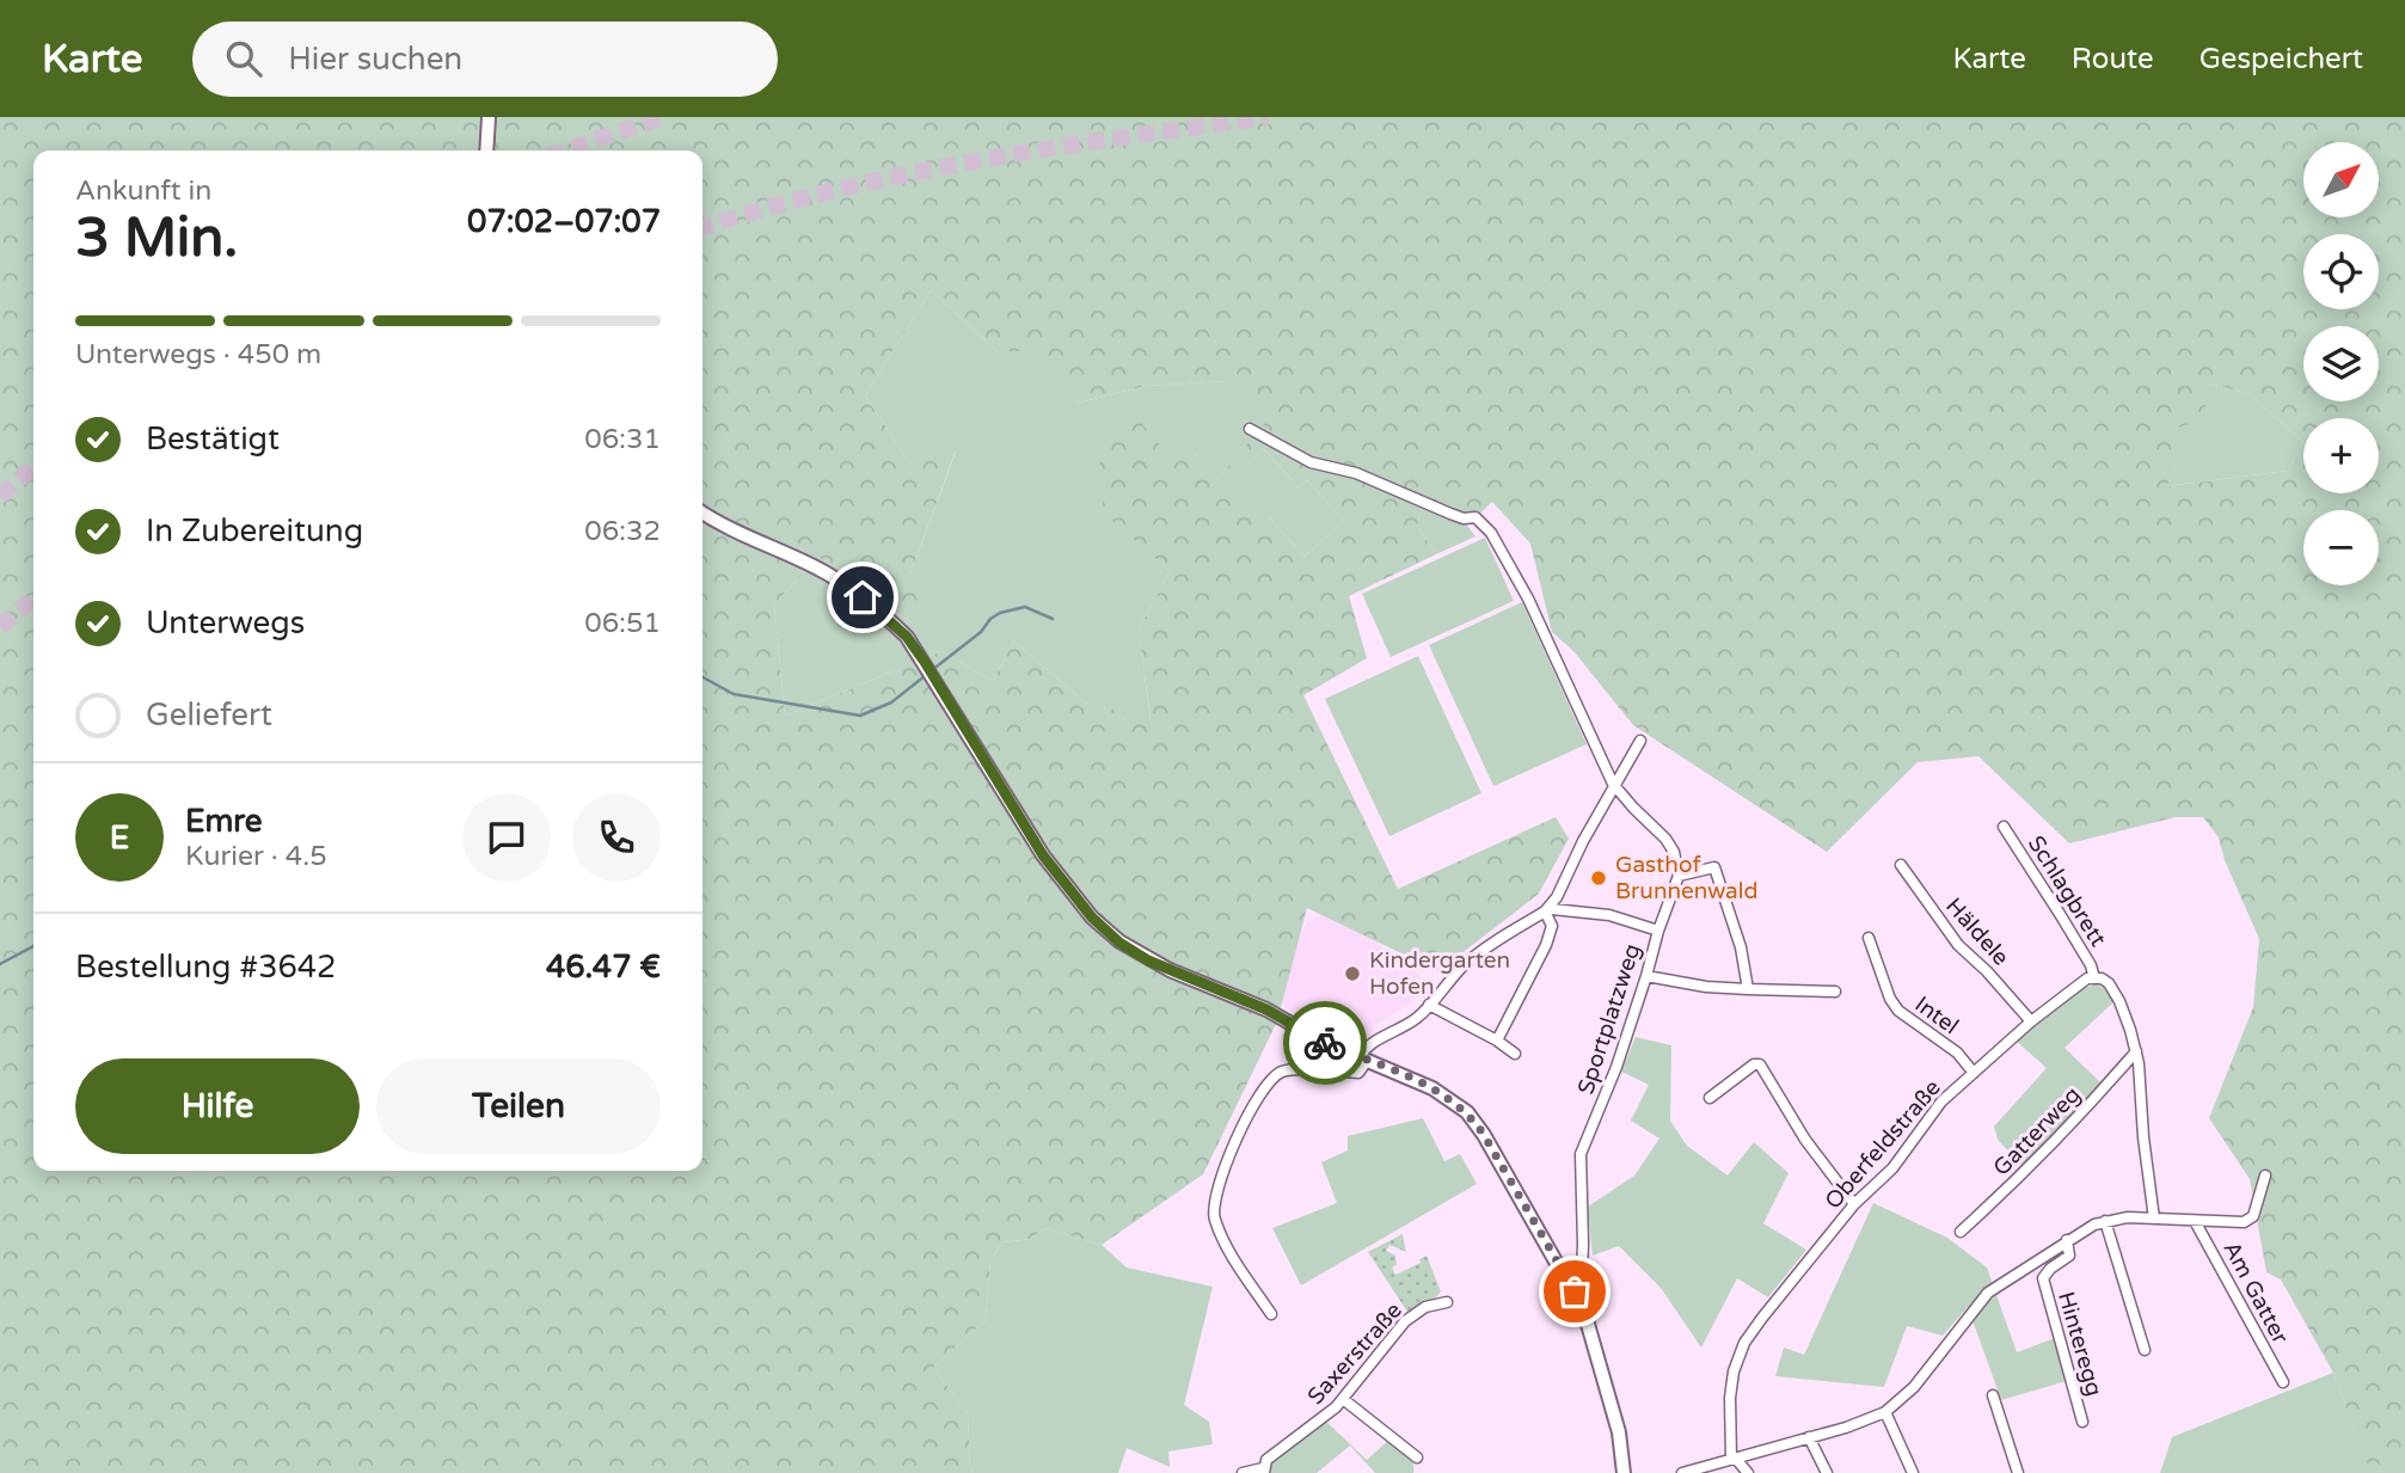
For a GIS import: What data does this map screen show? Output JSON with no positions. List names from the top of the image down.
{
  "streets": {
    "street": [
      "Schlagbrett",
      "Häldele",
      "Intel",
      "Sportplatzweg",
      "Gatterweg",
      "Oberfeldstraße",
      "Am Gatter",
      "Hinteregg",
      "Saxerstraße"
    ]
  },
  "crossings": [
    ["Schlagbrett", "Oberfeldstraße"],
    ["Häldele", "Oberfeldstraße"],
    ["Intel", "Oberfeldstraße"]
  ],
  "places": ["Gasthof Brunnenwald", "Kindergarten Hofen"],
  "north": "top right",
  "page": {
    "header": "Karte",
    "search": "Hier suchen",
    "nav": ["Karte", "Route", "Gespeichert"],
    "map_buttons": ["+", "−"],
    "heading": ["3 Min.", "Ankunft in", "07:02–07:07"],
    "panel": [
      "Emre",
      "Kurier · 4.5",
      "Bestellung #3642",
      "46.47 €"
    ],
    "bar": "Unterwegs · 450 m",
    "list": [
      ["Bestätigt", "06:31"],
      ["In Zubereitung", "06:32"],
      ["Unterwegs", "06:51"],
      "Geliefert"
    ],
    "round": "E",
    "buttons": ["Hilfe", "Teilen"]
  }
}
